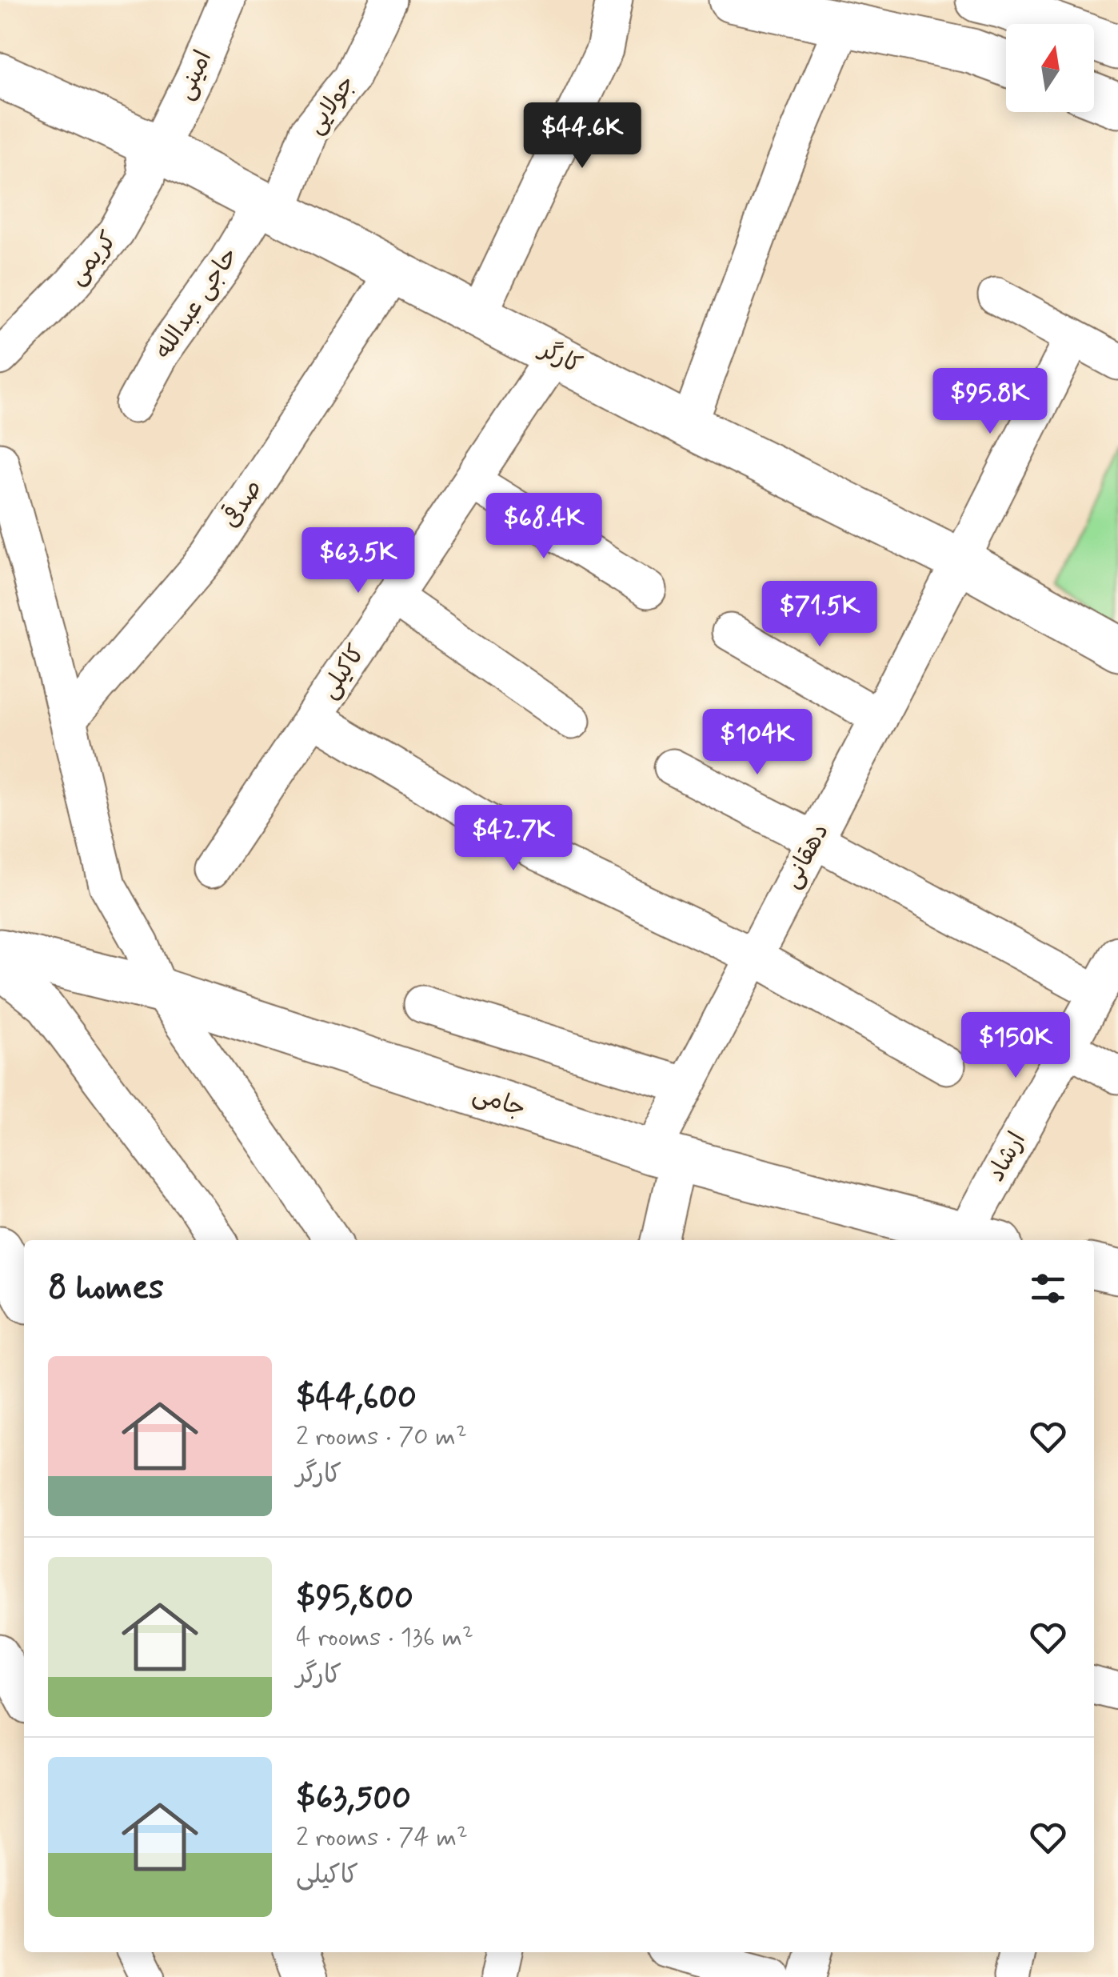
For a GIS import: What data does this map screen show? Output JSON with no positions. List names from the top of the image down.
{
  "streets": {
    "street": [
      "امینی",
      "جولایی",
      "کریمی",
      "حاجی عبدالله",
      "کارگر",
      "صدقی",
      "کاکیلی",
      "دهقانی",
      "جامی",
      "ارشاد"
    ]
  },
  "crossings": [
    ["امینی", "کریمی"],
    ["امینی", "کارگر"],
    ["جولایی", "حاجی عبدالله"],
    ["جولایی", "کارگر"],
    ["کریمی", "کارگر"],
    ["حاجی عبدالله", "کارگر"],
    ["کارگر", "صدقی"],
    ["کارگر", "کاکیلی"],
    ["کارگر", "دهقانی"],
    ["دهقانی", "جامی"],
    ["جامی", "ارشاد"]
  ],
  "north": "top",
  "page": {
    "price": [
      "$44.6K",
      "$95.8K",
      "$68.4K",
      "$63.5K",
      "$71.5K",
      "$104K",
      "$42.7K",
      "$150K"
    ],
    "heading": "8 homes",
    "list": [
      {
        "name": "$44,600",
        "note": "2 rooms · 70 m² · کارگر"
      },
      {
        "name": "$95,800",
        "note": "4 rooms · 136 m² · کارگر"
      },
      {
        "name": "$63,500",
        "note": "2 rooms · 74 m² · کاکیلی"
      }
    ]
  }
}
